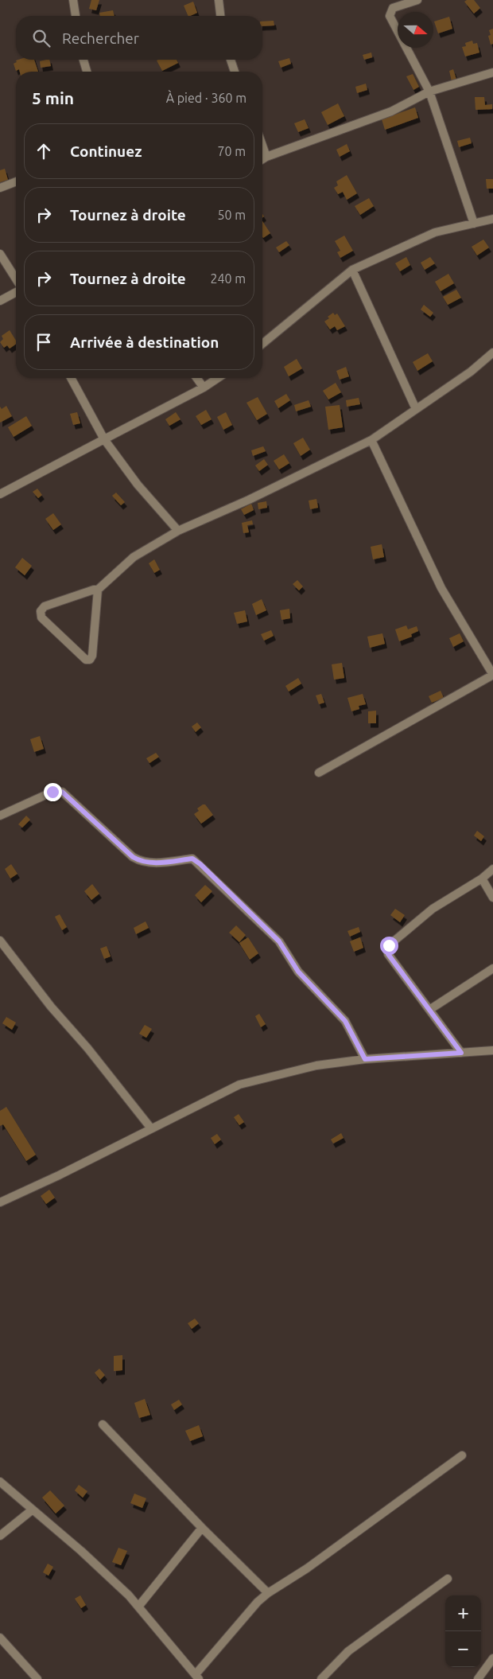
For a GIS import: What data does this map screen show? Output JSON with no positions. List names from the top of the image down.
{
  "north": "right",
  "page": {
    "search": "Rechercher",
    "heading": ["5 min", "À pied · 360 m"],
    "list": [
      ["Continuez", "70 m"],
      ["Tournez à droite", "50 m"],
      ["Tournez à droite", "240 m"],
      "Arrivée à destination"
    ],
    "map_buttons": ["+", "−"]
  }
}
